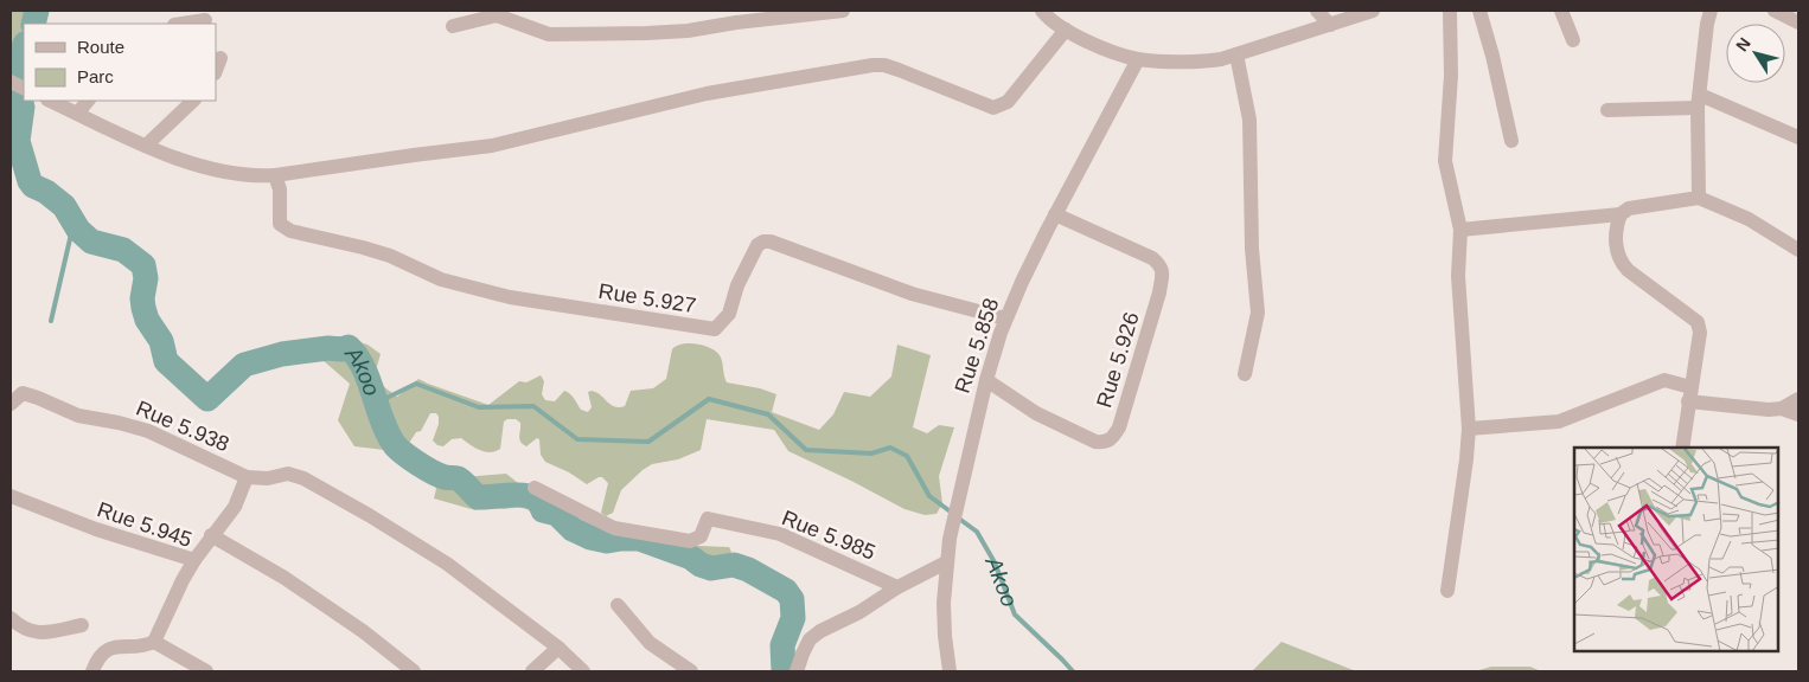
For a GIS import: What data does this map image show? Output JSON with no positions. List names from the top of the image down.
{
  "streets": {
    "street": [
      "Rue 5.927",
      "Rue 5.858",
      "Rue 5.926",
      "Rue 5.938",
      "Rue 5.945",
      "Rue 5.985"
    ]
  },
  "crossings": [
    ["Rue 5.927", "Rue 5.858"],
    ["Rue 5.858", "Rue 5.926"],
    ["Rue 5.938", "Rue 5.945"]
  ],
  "water": ["Akoo"],
  "legend": ["Route", "Parc"],
  "north": "top left"
}
